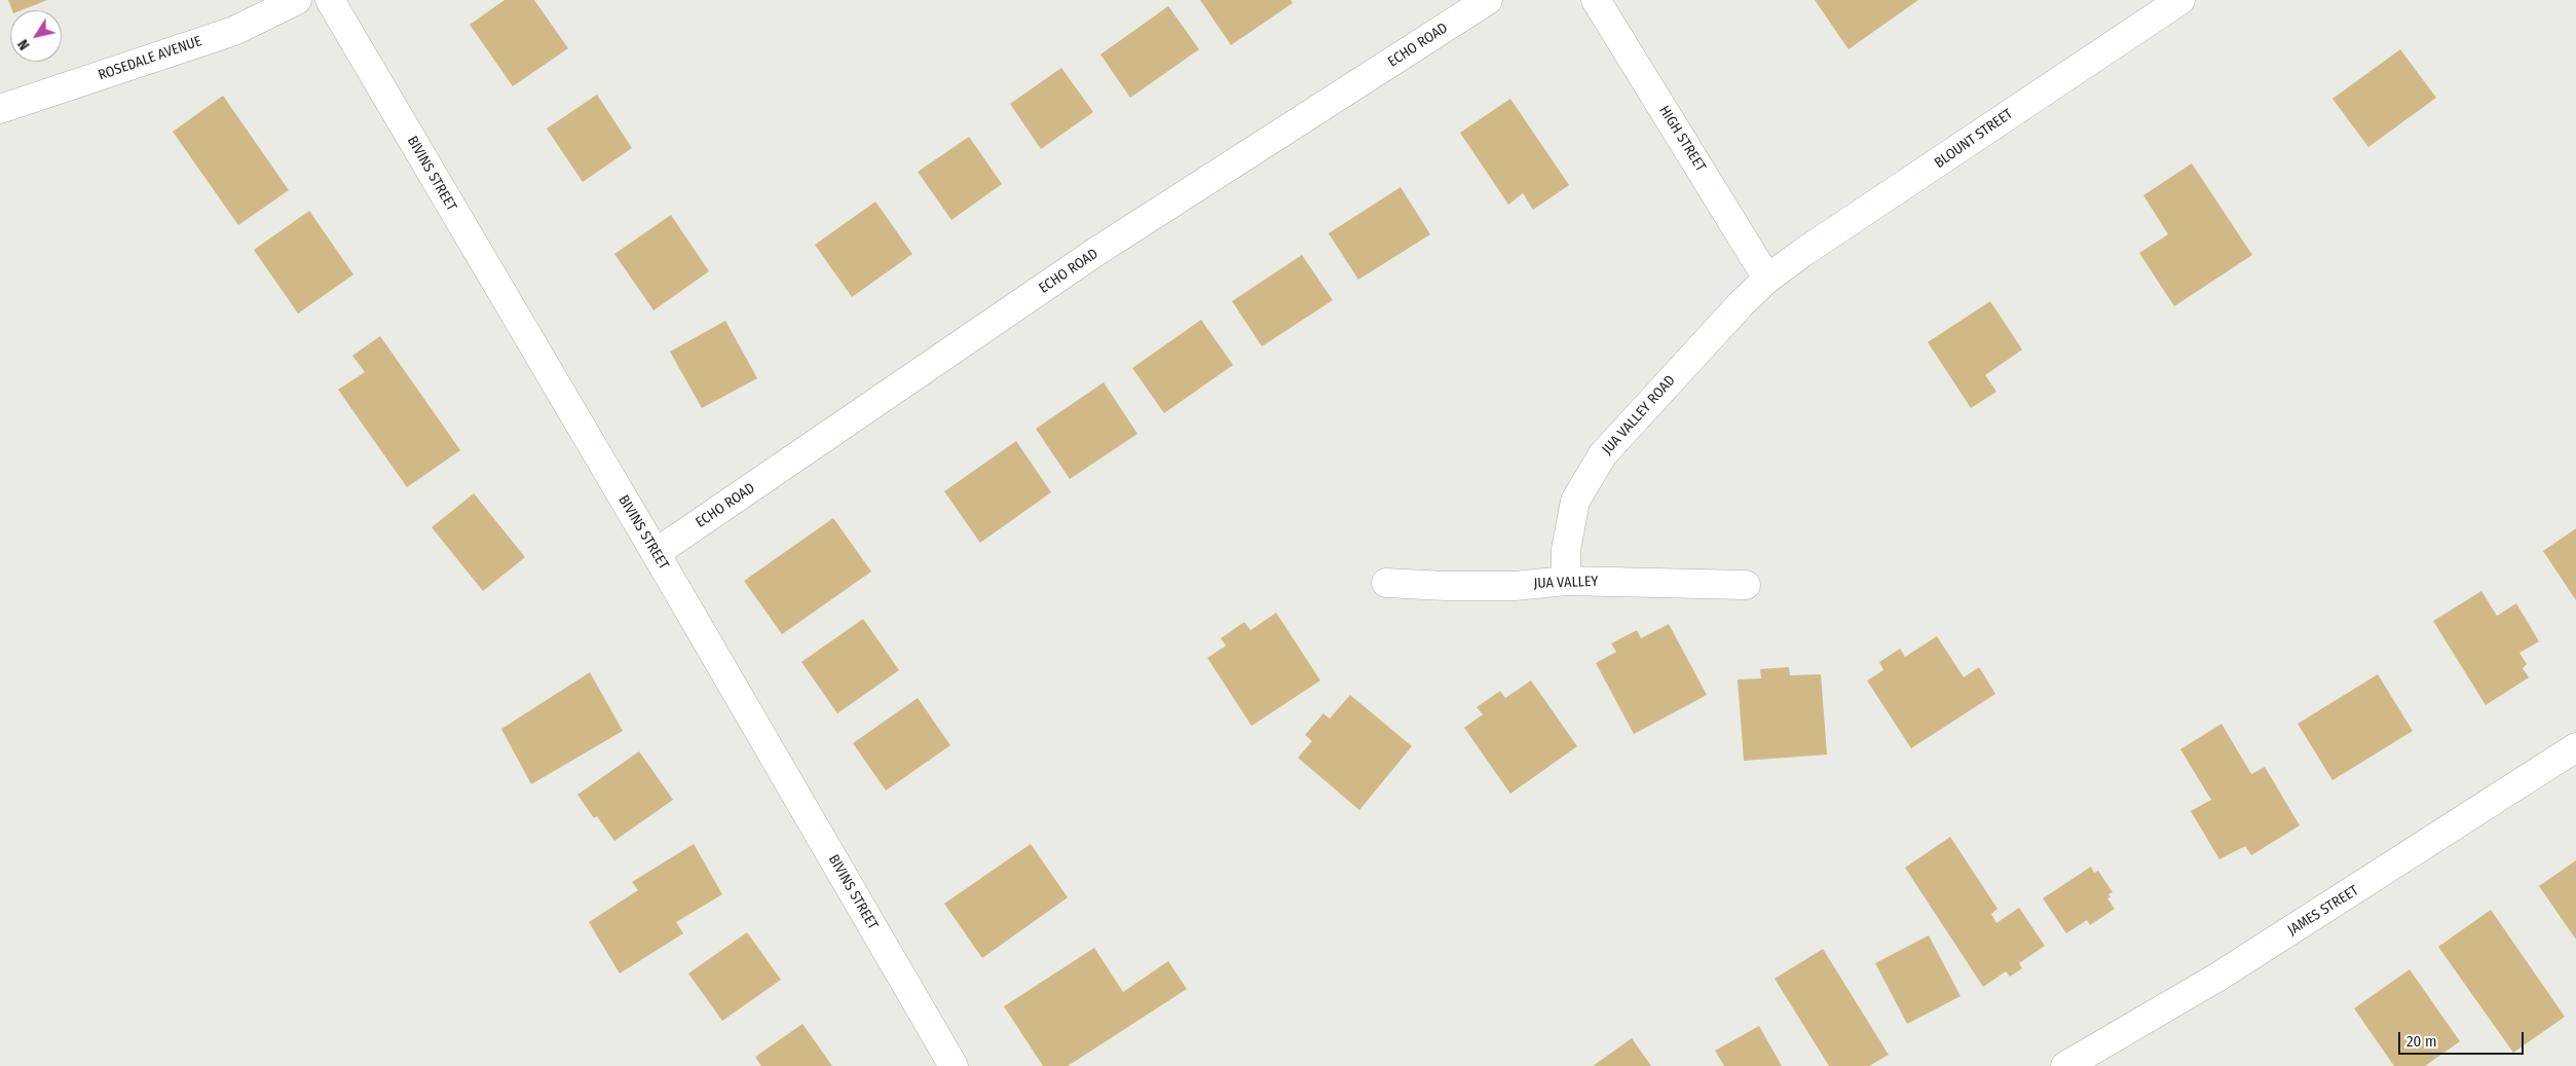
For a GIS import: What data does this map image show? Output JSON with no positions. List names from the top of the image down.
{
  "streets": {
    "street": [
      "ECHO ROAD",
      "ROSEDALE AVENUE",
      "HIGH STREET",
      "BLOUNT STREET",
      "BIVINS STREET",
      "JUA VALLEY ROAD",
      "JUA VALLEY",
      "JAMES STREET"
    ]
  },
  "crossings": [
    ["ECHO ROAD", "BIVINS STREET"],
    ["HIGH STREET", "BLOUNT STREET"],
    ["HIGH STREET", "JUA VALLEY ROAD"],
    ["BLOUNT STREET", "JUA VALLEY ROAD"],
    ["JUA VALLEY ROAD", "JUA VALLEY"]
  ],
  "scale_bar": "20 m",
  "north": "bottom left"
}
